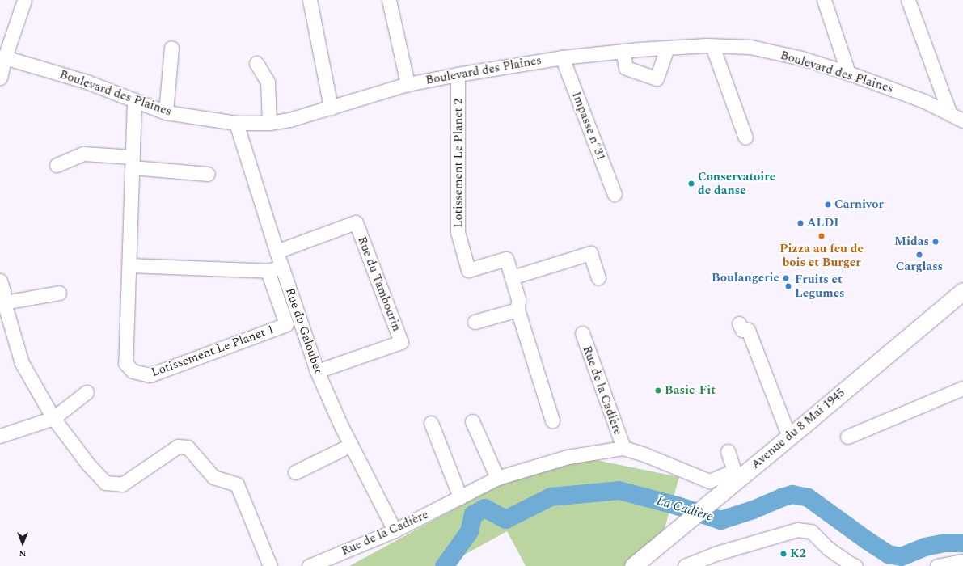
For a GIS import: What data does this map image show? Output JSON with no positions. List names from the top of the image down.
{
  "streets": {
    "main road": ["Avenue du 8 Mai 1945"],
    "street": [
      "Boulevard des Plaines",
      "Impasse n°31",
      "Lotissement Le Planet 2",
      "Rue du Tambourin",
      "Rue du Galoubet",
      "Lotissement Le Planet 1",
      "Rue de la Cadière"
    ]
  },
  "crossings": [
    ["Boulevard des Plaines", "Impasse n°31"],
    ["Boulevard des Plaines", "Lotissement Le Planet 2"],
    ["Boulevard des Plaines", "Rue du Galoubet"],
    ["Boulevard des Plaines", "Lotissement Le Planet 1"],
    ["Rue du Tambourin", "Rue du Galoubet"],
    ["Rue du Galoubet", "Rue de la Cadière"],
    ["Rue de la Cadière", "Avenue du 8 Mai 1945"]
  ],
  "water": ["La Cadière"],
  "places": [
    "Conservatoire de danse",
    "Carnivor",
    "ALDI",
    "Pizza au feu de bois et Burger",
    "Midas",
    "Carglass",
    "Boulangerie",
    "Fruits et Legumes",
    "Basic-Fit",
    "K2"
  ],
  "north": "bottom"
}
